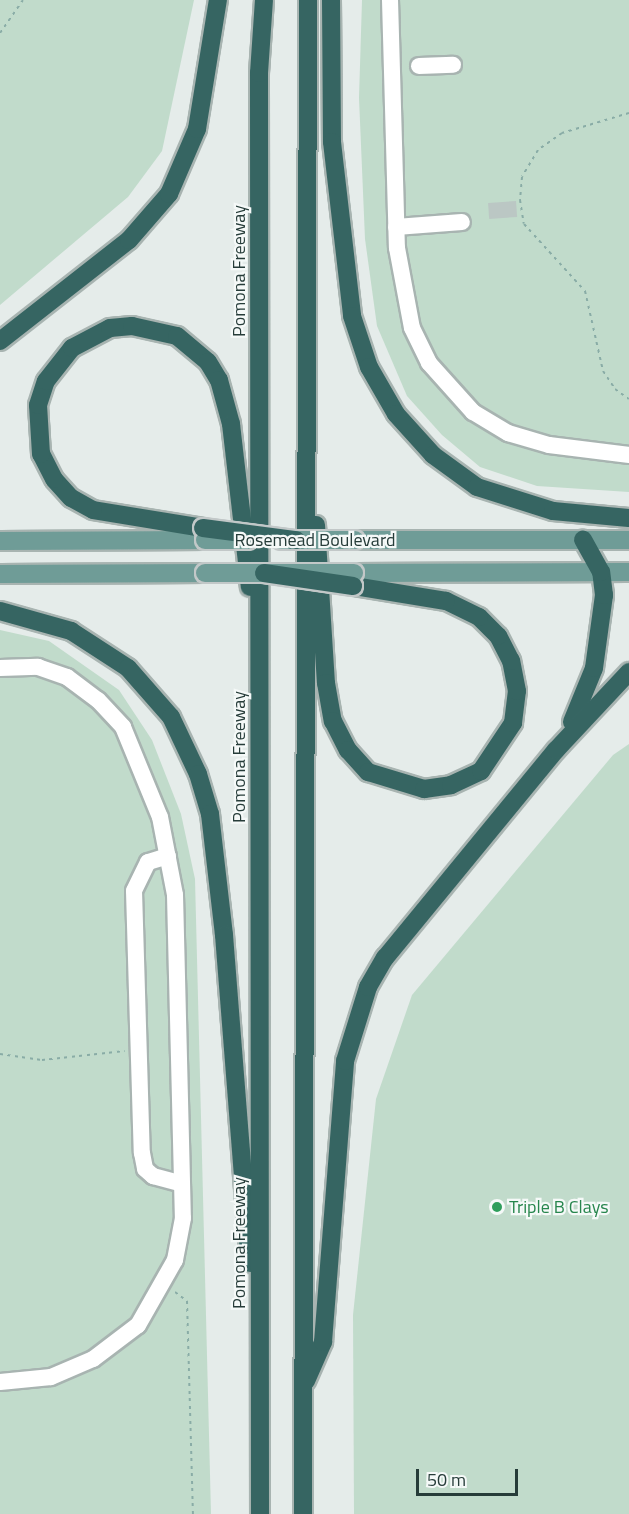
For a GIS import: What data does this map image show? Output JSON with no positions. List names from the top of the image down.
{
  "streets": {
    "highway": ["Pomona Freeway"],
    "main road": ["Rosemead Boulevard"]
  },
  "places": ["Triple B Clays"],
  "scale_bar": "50 m"
}
